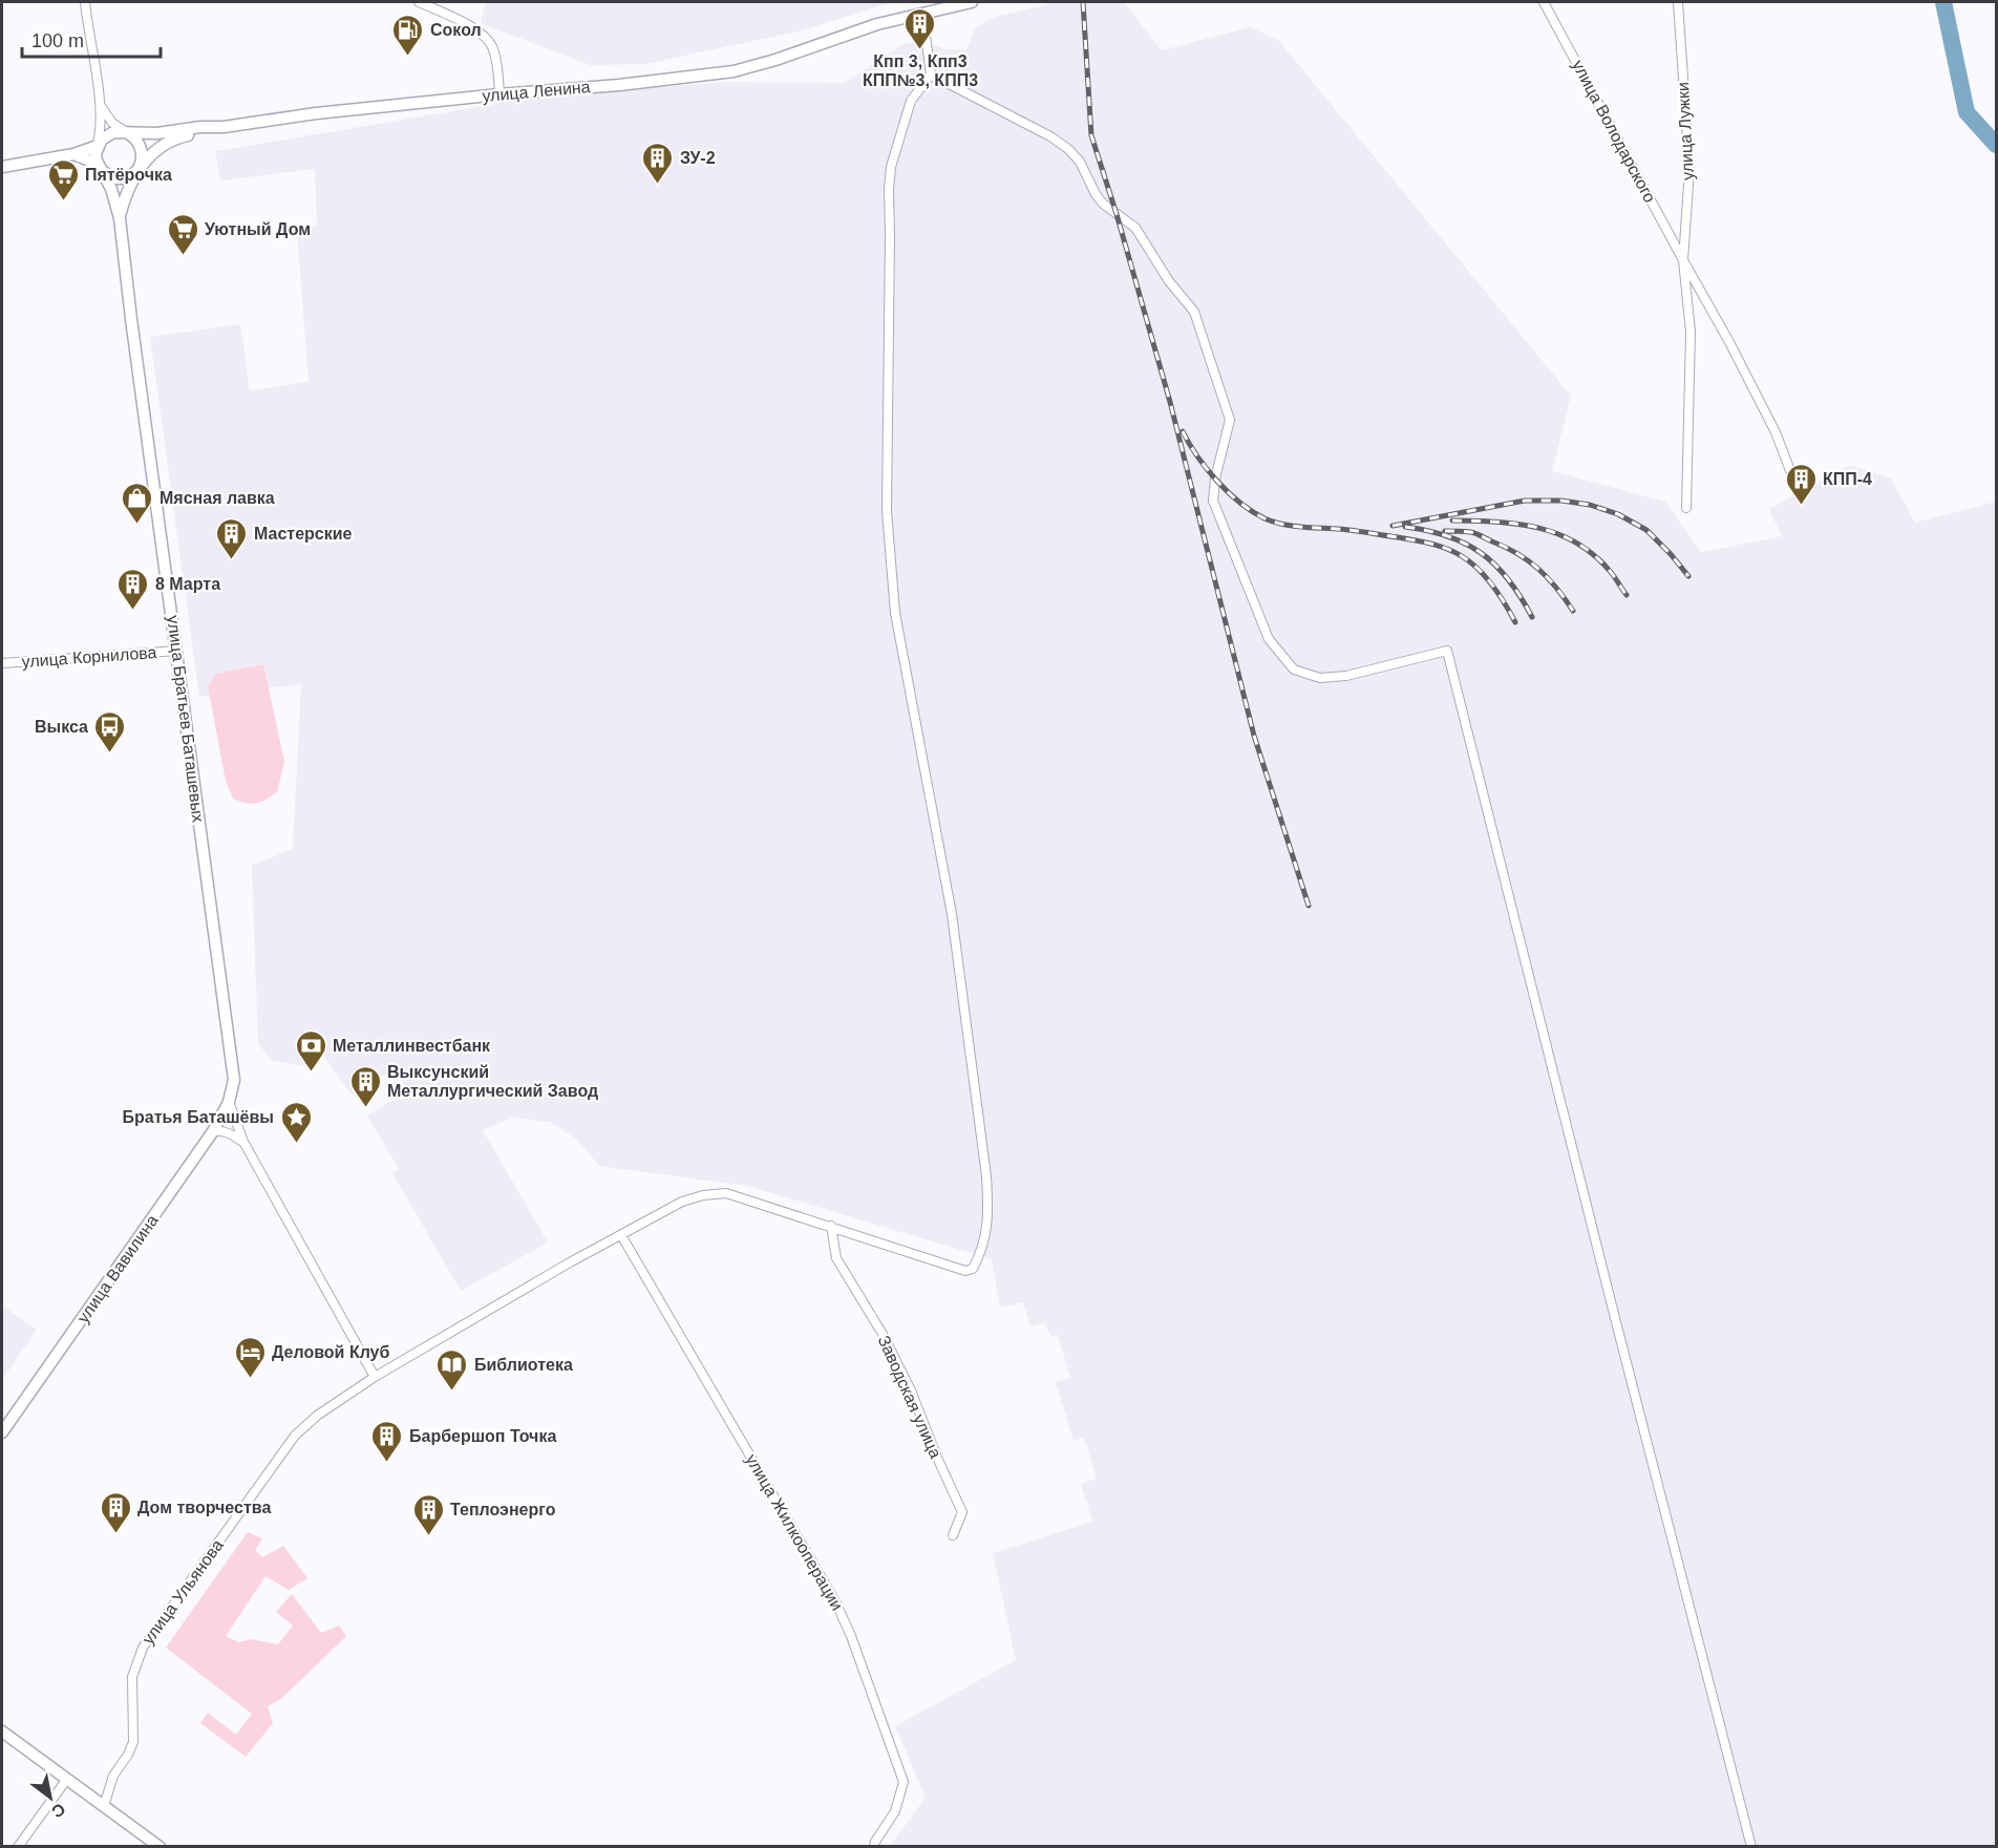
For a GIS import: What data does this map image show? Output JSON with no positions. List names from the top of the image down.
{
  "streets": {
    "street": [
      "улица Ленина",
      "улица Володарского",
      "улица Лужки",
      "улица Корнилова",
      "улица Братьев Баташевых",
      "улица Вавилина",
      "Заводская улица",
      "улица Жилкооперации",
      "улица Ульянова"
    ]
  },
  "crossings": [
    ["улица Ленина", "улица Братьев Баташевых"],
    ["улица Володарского", "улица Лужки"],
    ["улица Корнилова", "улица Братьев Баташевых"],
    ["улица Братьев Баташевых", "улица Вавилина"],
    ["улица Братьев Баташевых", "улица Ульянова"],
    ["Заводская улица", "улица Ульянова"],
    ["улица Жилкооперации", "улица Ульянова"]
  ],
  "places": {
    "building": [
      "Кпп 3, Кпп3 КПП№3, КПП3",
      "ЗУ-2",
      "КПП-4",
      "Мастерские",
      "8 Марта",
      "Выксунский Металлургический Завод",
      "Барбершоп Точка",
      "Дом творчества",
      "Теплоэнерго"
    ],
    "fuel station": ["Сокол"],
    "supermarket": ["Пятёрочка", "Уютный Дом"],
    "shop": ["Мясная лавка"],
    "bus stop": ["Выкса"],
    "bank": ["Металлинвестбанк"],
    "place": ["Братья Баташёвы"],
    "hotel": ["Деловой Клуб"],
    "library": ["Библиотека"]
  },
  "scale_bar": "100 m",
  "north": "bottom right"
}
